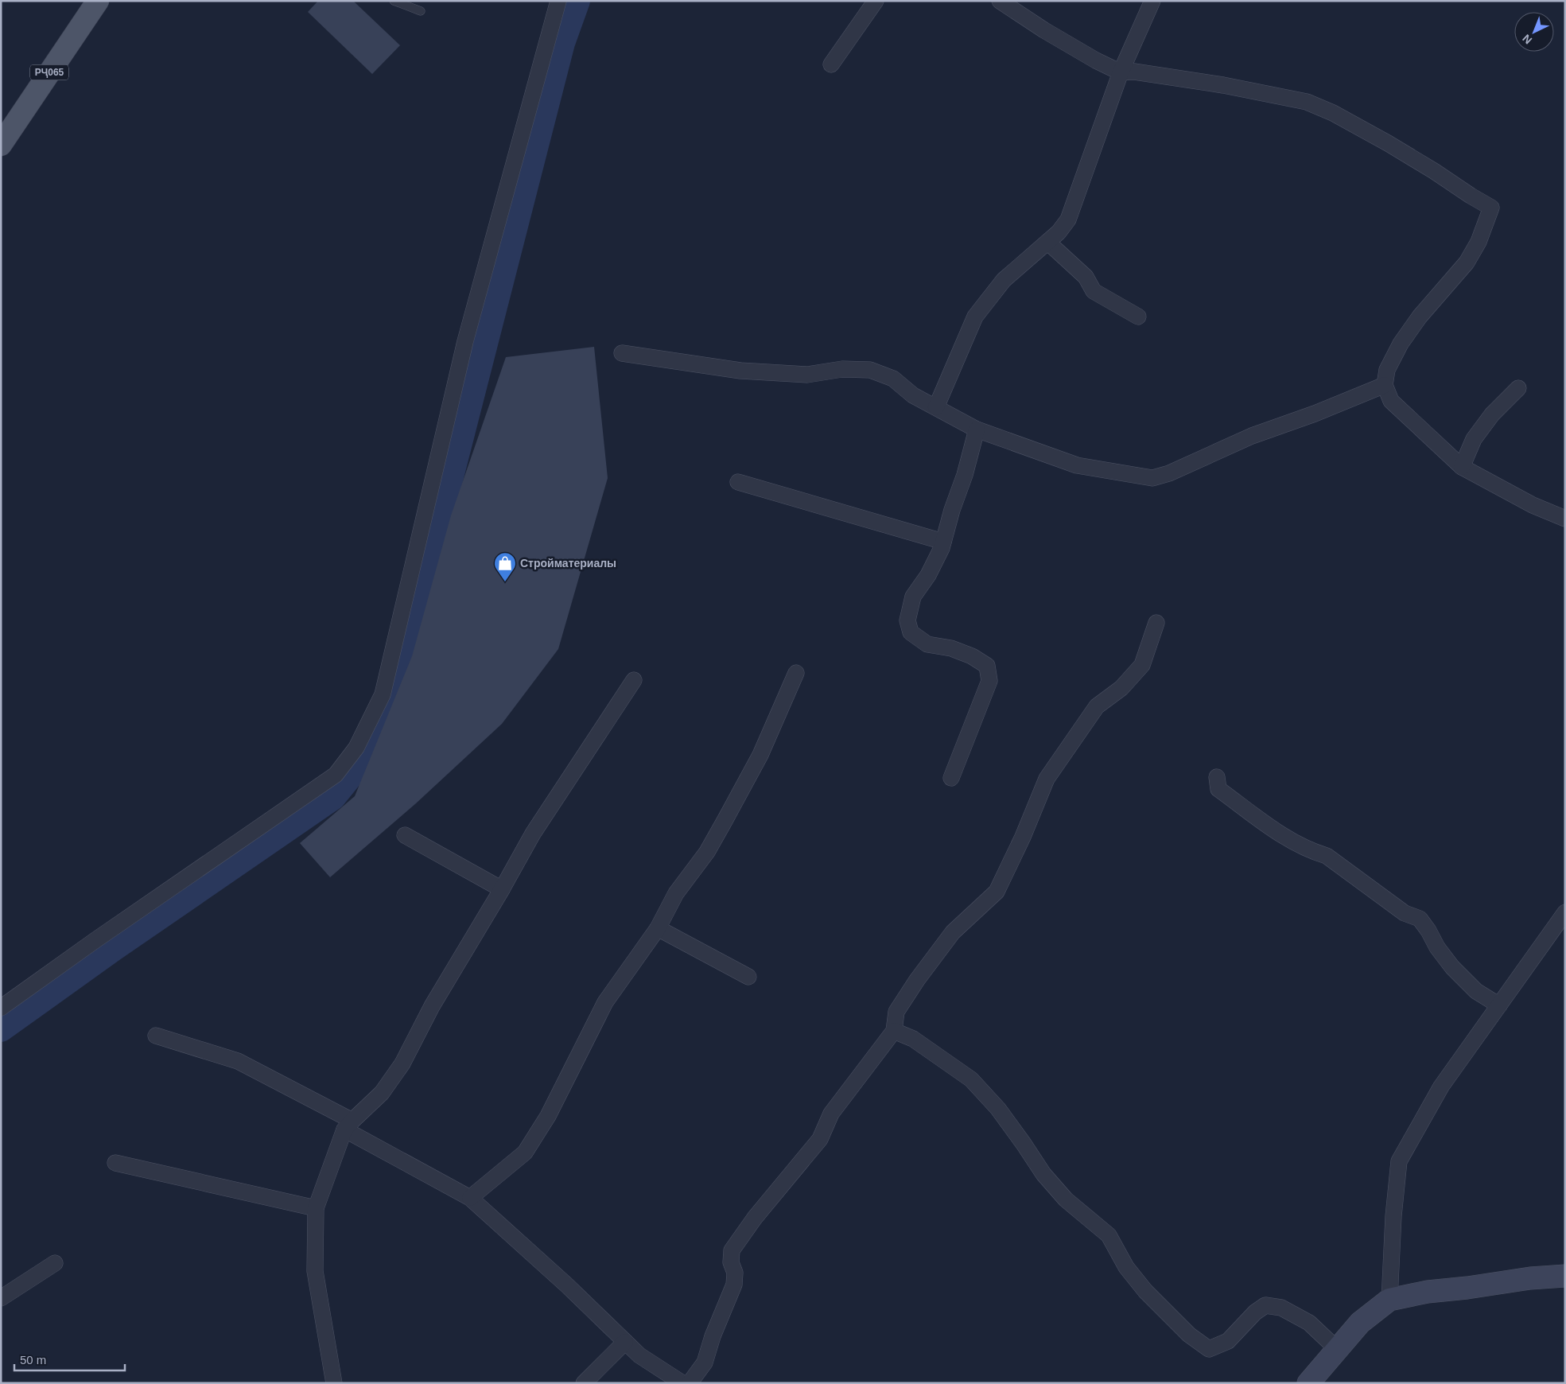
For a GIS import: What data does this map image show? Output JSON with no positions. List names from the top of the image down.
{
  "streets": {
    "main road": ["РҶ065"]
  },
  "places": {
    "shop": ["Стройматериалы"]
  },
  "scale_bar": "50 m",
  "north": "bottom left"
}
